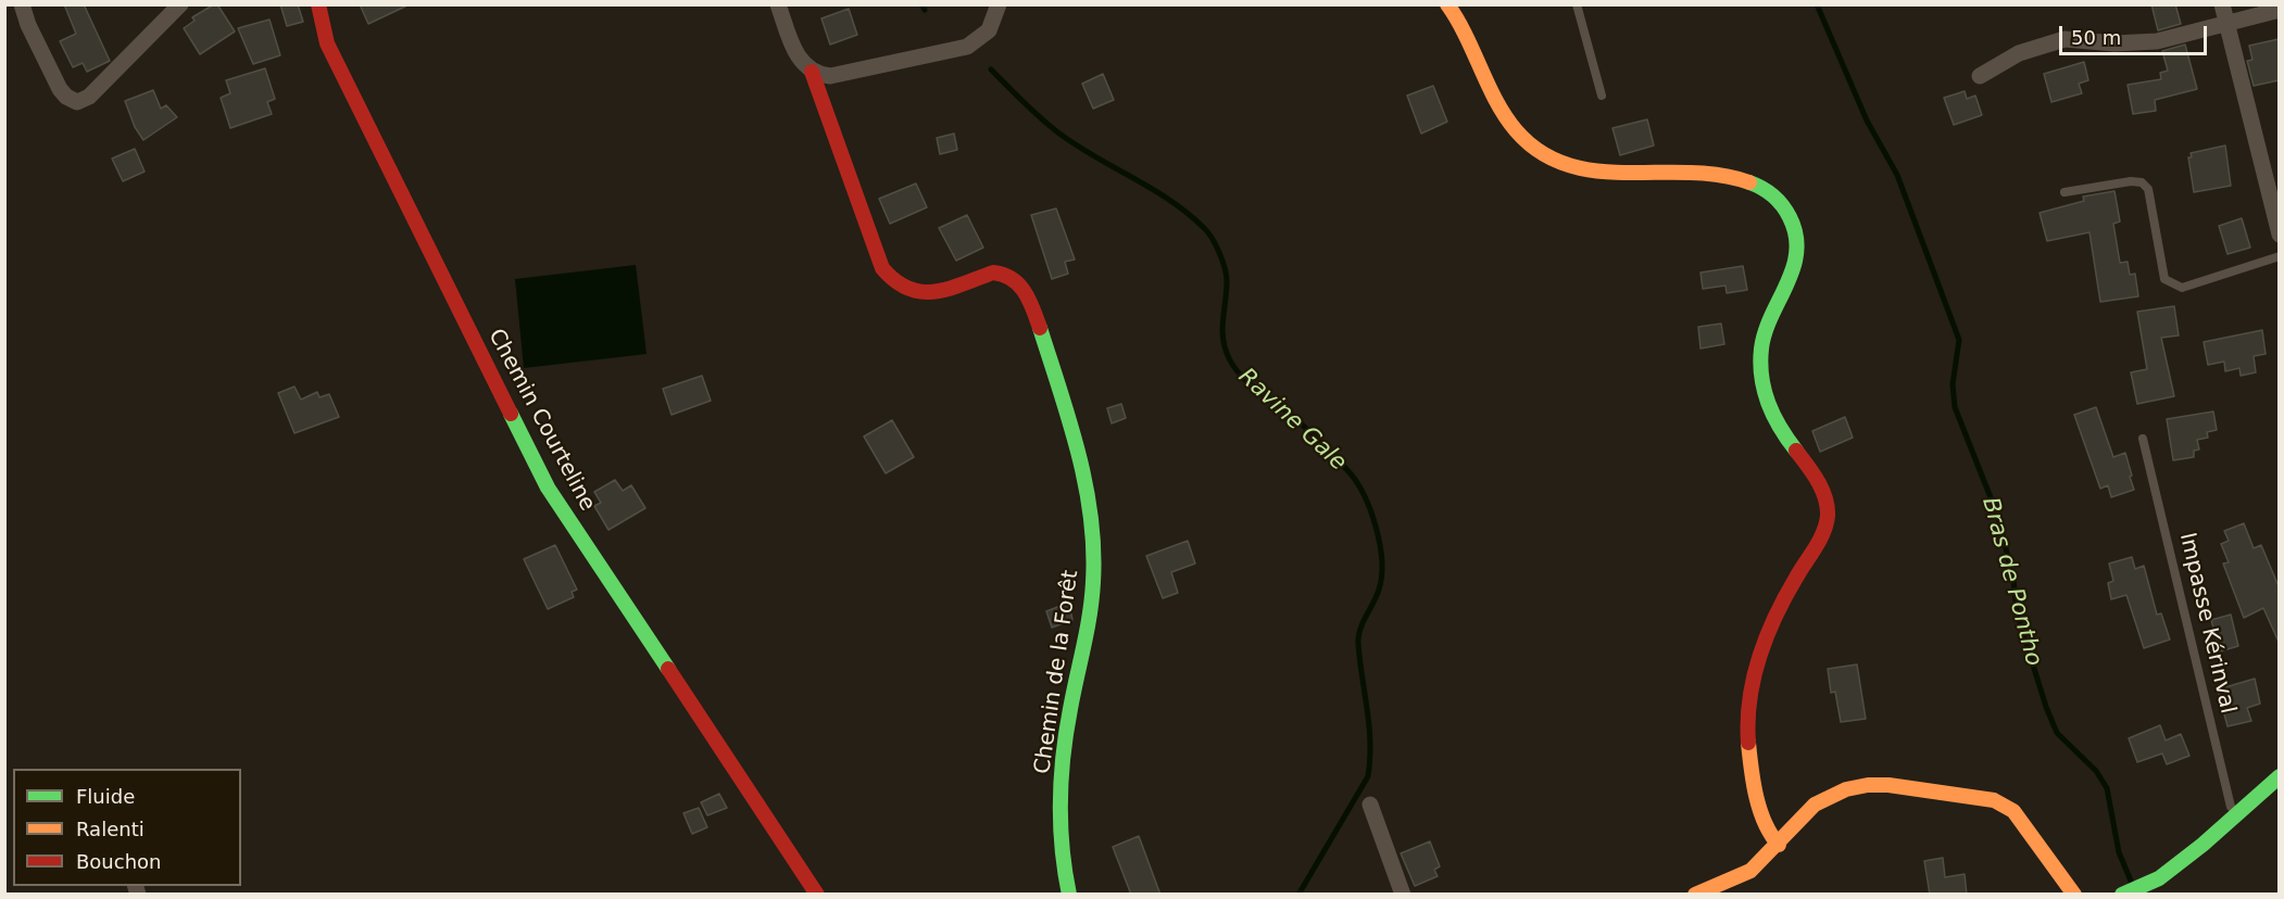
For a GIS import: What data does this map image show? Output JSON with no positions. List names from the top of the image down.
{
  "streets": {
    "street": ["Chemin Courteline", "Chemin de la Forêt"],
    "lane": ["Impasse Kérinval"]
  },
  "water": ["Ravine Gale", "Bras de Pontho"],
  "legend": ["Fluide", "Ralenti", "Bouchon"],
  "scale_bar": "50 m"
}
